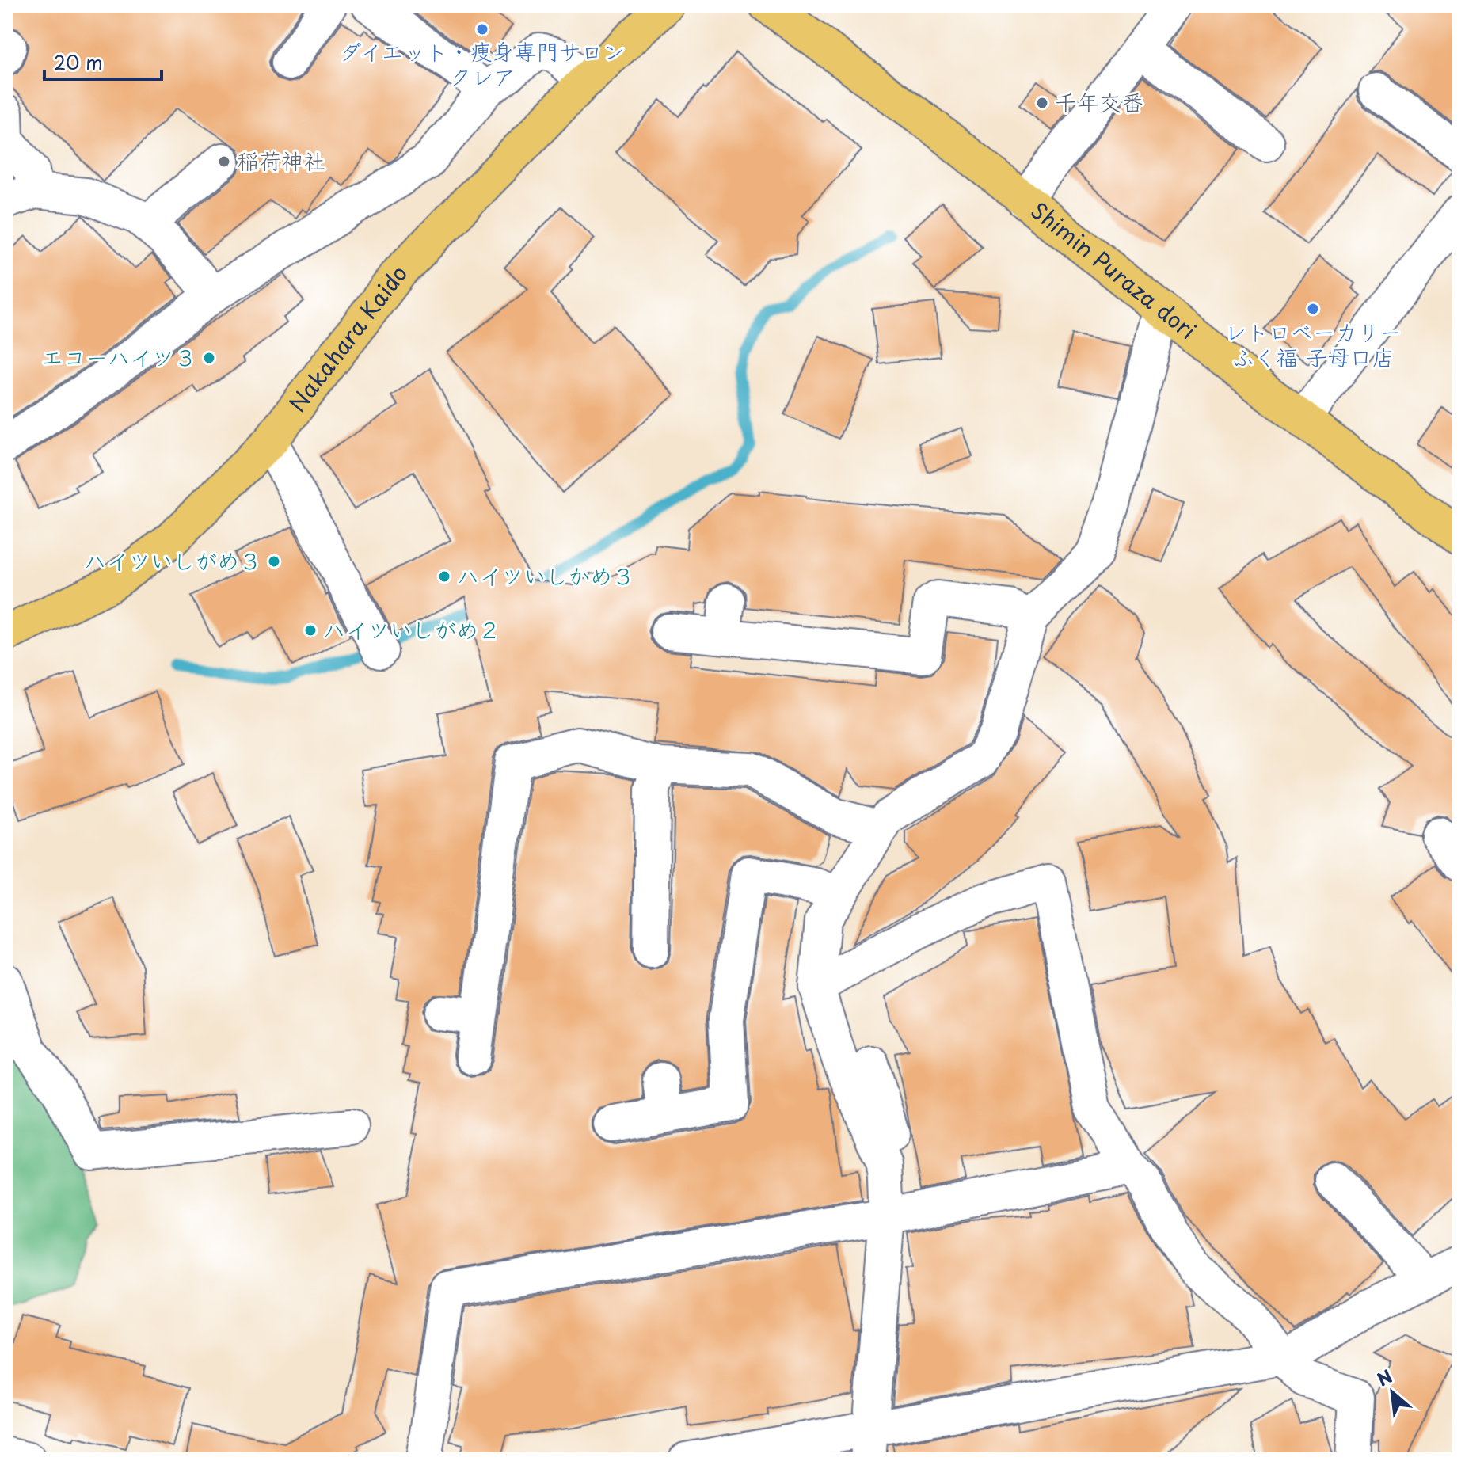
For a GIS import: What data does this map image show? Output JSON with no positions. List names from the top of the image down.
{
  "streets": {
    "main road": ["Shimin Puraza dori", "Nakahara Kaido"]
  },
  "places": [
    "ダイエット・痩身専門サロン クレア",
    "千年交番",
    "稲荷神社",
    "レトロベーカリー ふく福 子母口店",
    "エコーハイツ３",
    "ハイツいしがめ３",
    "ハイツいしかめ３",
    "ハイツいしがめ２"
  ],
  "scale_bar": "20 m",
  "north": "top left"
}
